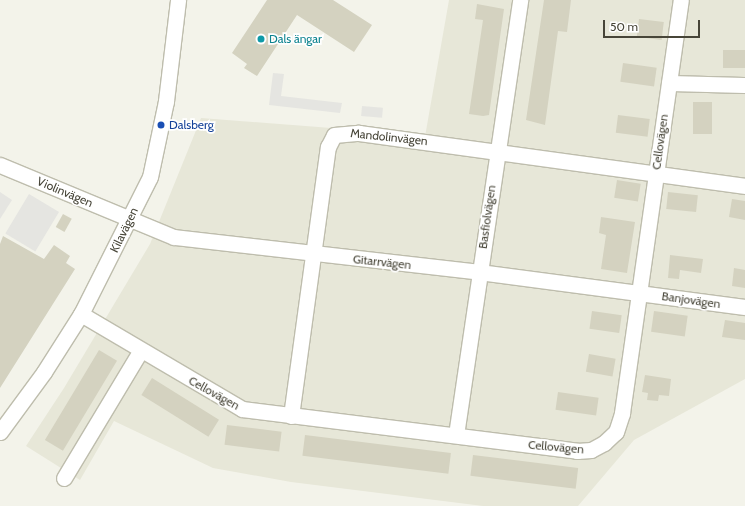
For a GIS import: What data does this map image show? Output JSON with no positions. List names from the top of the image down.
{
  "streets": {
    "street": [
      "Mandolinvägen",
      "Cellovägen",
      "Violinvägen",
      "Basfiolvägen",
      "Kilavägen",
      "Gitarrvägen",
      "Banjovägen"
    ]
  },
  "crossings": [
    ["Mandolinvägen", "Cellovägen"],
    ["Mandolinvägen", "Basfiolvägen"],
    ["Mandolinvägen", "Gitarrvägen"],
    ["Cellovägen", "Basfiolvägen"],
    ["Cellovägen", "Kilavägen"],
    ["Cellovägen", "Gitarrvägen"],
    ["Cellovägen", "Banjovägen"],
    ["Violinvägen", "Kilavägen"],
    ["Violinvägen", "Gitarrvägen"],
    ["Basfiolvägen", "Gitarrvägen"],
    ["Kilavägen", "Gitarrvägen"],
    ["Gitarrvägen", "Banjovägen"]
  ],
  "places": ["Dals ängar", "Dalsberg"],
  "scale_bar": "50 m"
}
